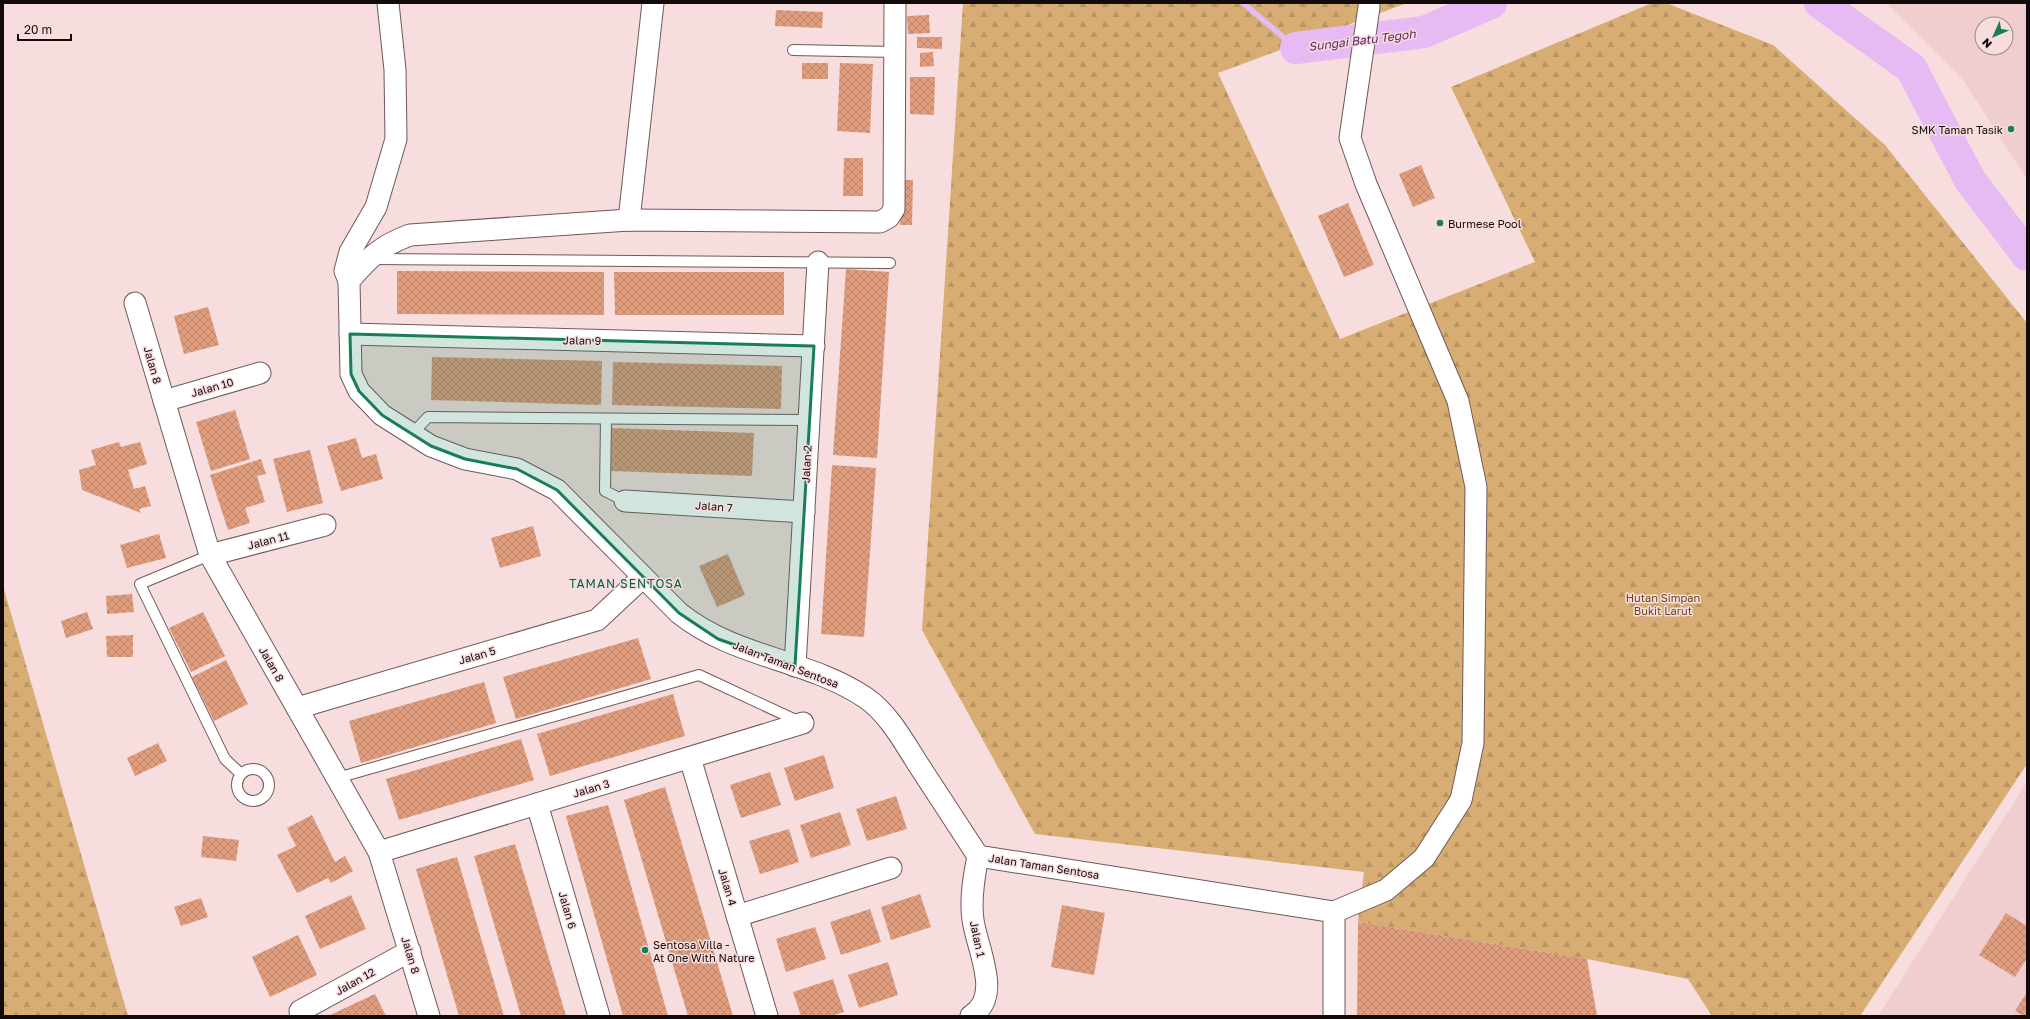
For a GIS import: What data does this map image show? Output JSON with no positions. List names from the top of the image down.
{
  "streets": {
    "street": [
      "Jalan 9",
      "Jalan 8",
      "Jalan 10",
      "Jalan 2",
      "Jalan 7",
      "Jalan 11",
      "Jalan 5",
      "Jalan Taman Sentosa",
      "Jalan 3",
      "Jalan 4",
      "Jalan 6",
      "Jalan 1",
      "Jalan 12"
    ]
  },
  "crossings": [
    ["Jalan 9", "Jalan 2"],
    ["Jalan 9", "Jalan Taman Sentosa"],
    ["Jalan 8", "Jalan 10"],
    ["Jalan 8", "Jalan 11"],
    ["Jalan 8", "Jalan 5"],
    ["Jalan 8", "Jalan 3"],
    ["Jalan 8", "Jalan 12"],
    ["Jalan 2", "Jalan 7"],
    ["Jalan 2", "Jalan Taman Sentosa"],
    ["Jalan 5", "Jalan Taman Sentosa"],
    ["Jalan Taman Sentosa", "Jalan 1"],
    ["Jalan 3", "Jalan 4"],
    ["Jalan 3", "Jalan 6"]
  ],
  "districts": ["TAMAN SENTOSA"],
  "water": ["Sungai Batu Tegoh"],
  "parks": ["Hutan Simpan Bukit Larut"],
  "places": ["SMK Taman Tasik", "Burmese Pool", "Sentosa Villa - At One With Nature"],
  "scale_bar": "20 m",
  "north": "bottom left"
}
